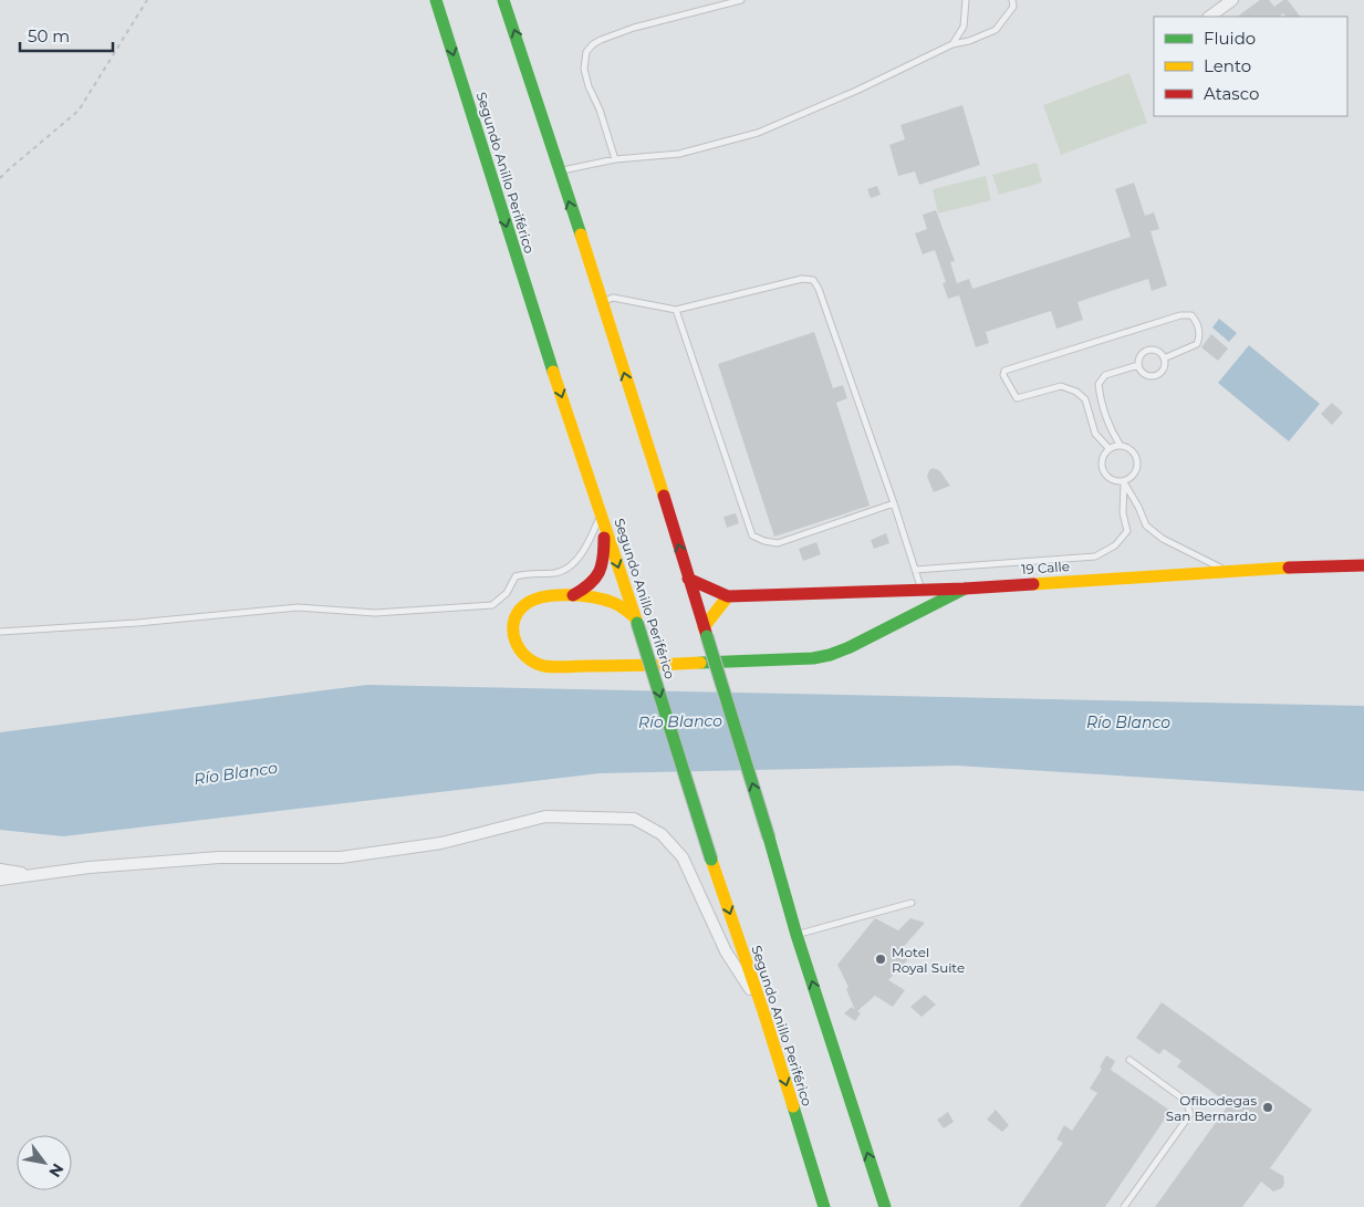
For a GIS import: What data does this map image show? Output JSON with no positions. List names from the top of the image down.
{
  "streets": {
    "main road": ["Segundo Anillo Periférico", "19 Calle"]
  },
  "water": ["Río Blanco"],
  "places": ["Motel Royal Suite", "Ofibodegas San Bernardo"],
  "legend": ["Fluido", "Lento", "Atasco"],
  "scale_bar": "50 m",
  "north": "bottom right"
}
